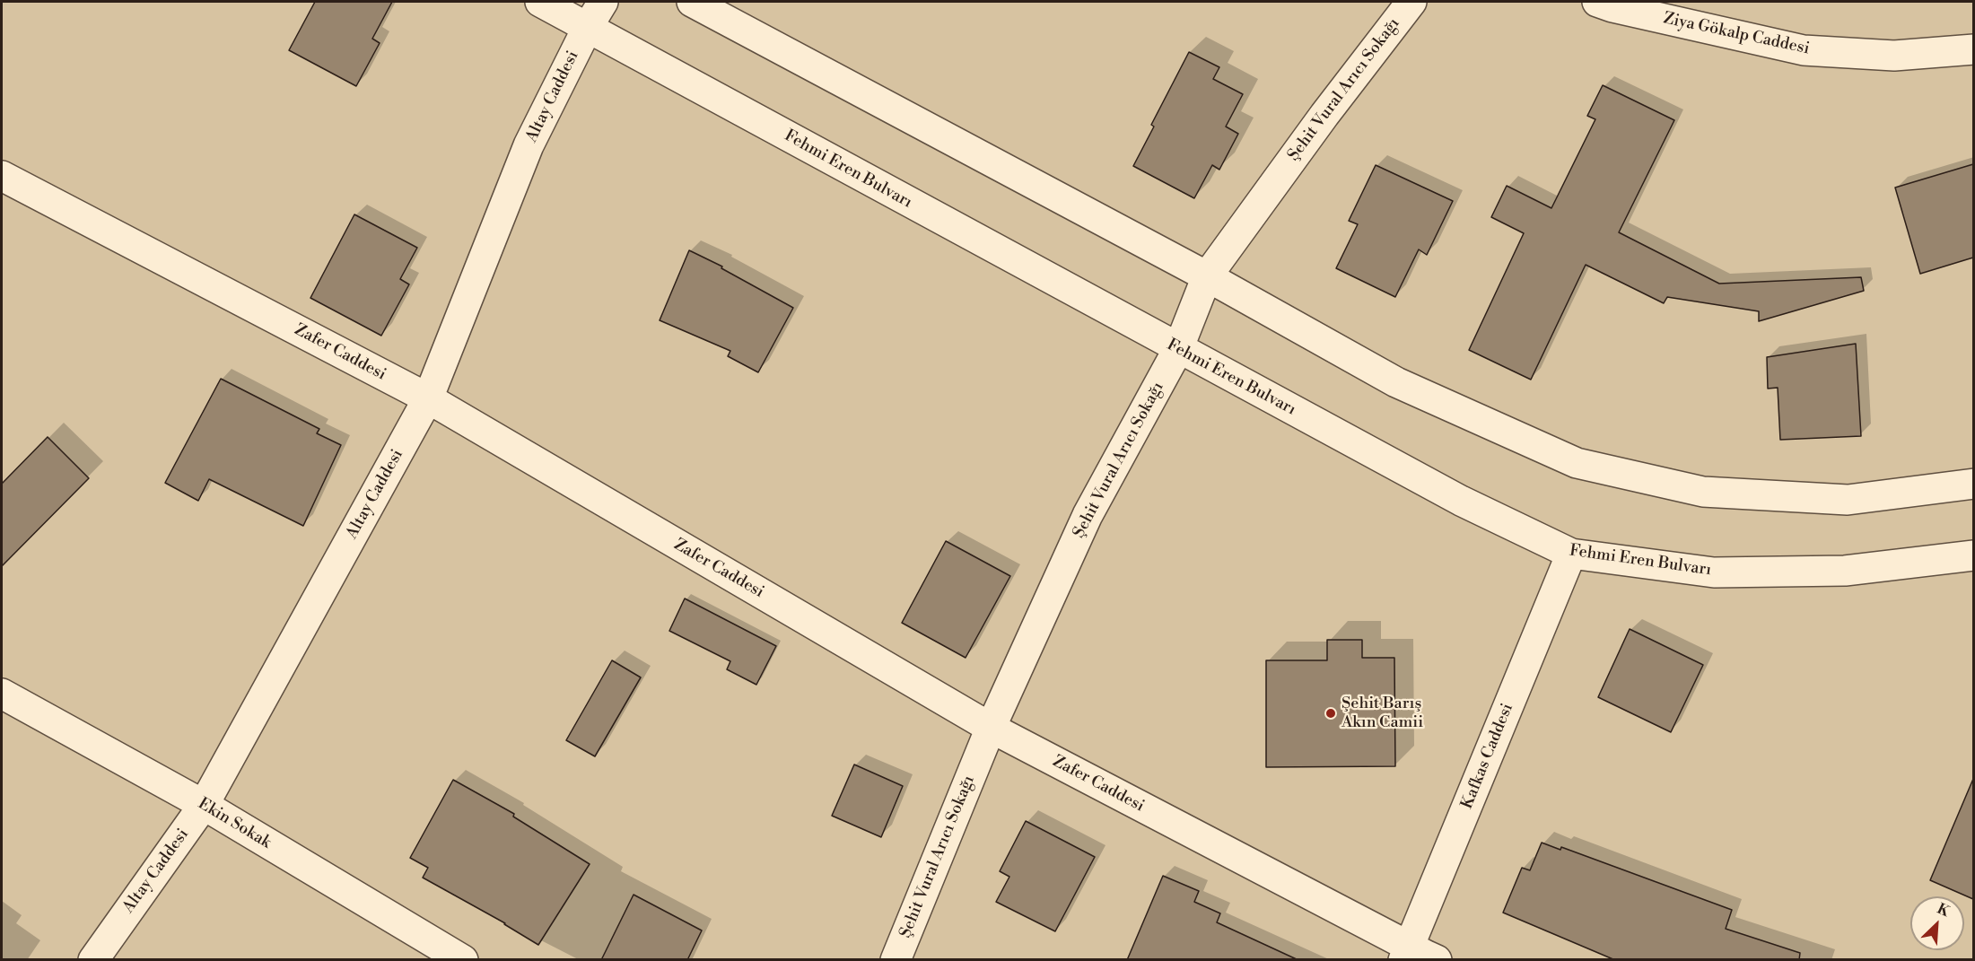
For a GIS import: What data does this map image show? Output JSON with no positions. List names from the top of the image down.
{
  "streets": {
    "street": [
      "Ziya Gökalp Caddesi",
      "Şehit Vural Arıcı Sokağı",
      "Altay Caddesi",
      "Fehmi Eren Bulvarı",
      "Zafer Caddesi",
      "Kafkas Caddesi",
      "Ekin Sokak"
    ]
  },
  "crossings": [
    ["Şehit Vural Arıcı Sokağı", "Fehmi Eren Bulvarı"],
    ["Şehit Vural Arıcı Sokağı", "Zafer Caddesi"],
    ["Altay Caddesi", "Fehmi Eren Bulvarı"],
    ["Altay Caddesi", "Zafer Caddesi"],
    ["Altay Caddesi", "Ekin Sokak"],
    ["Fehmi Eren Bulvarı", "Kafkas Caddesi"],
    ["Zafer Caddesi", "Kafkas Caddesi"]
  ],
  "places": ["Şehit Barış Akın Camii"],
  "north": "top right"
}
